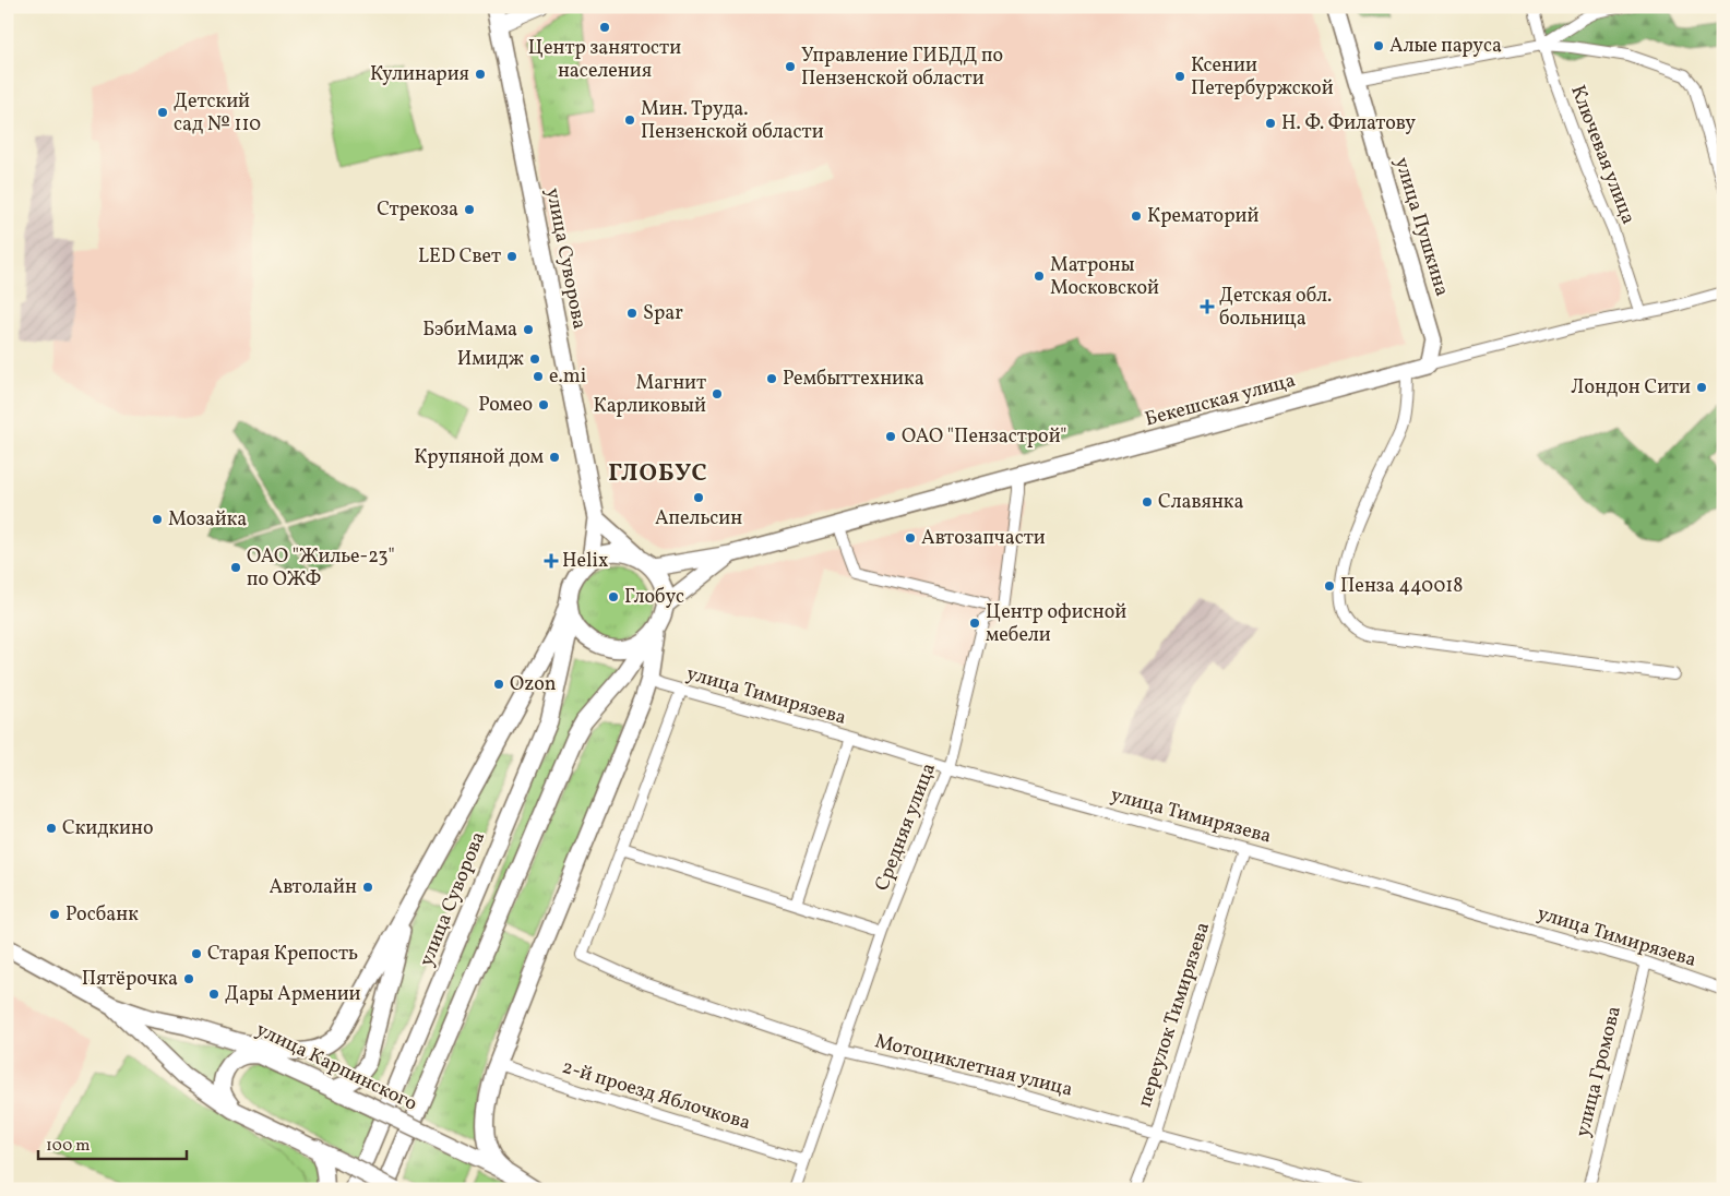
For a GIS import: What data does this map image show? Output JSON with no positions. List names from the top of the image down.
{
  "streets": {
    "main road": [
      "улица Пушкина",
      "улица Суворова",
      "Бекешская улица",
      "улица Карпинского"
    ],
    "street": [
      "Ключевая улица",
      "улица Тимирязева",
      "Средняя улица",
      "переулок Тимирязева",
      "Мотоциклетная улица",
      "улица Громова",
      "2-й проезд Яблочкова"
    ]
  },
  "crossings": [
    ["Ключевая улица", "Бекешская улица"],
    ["улица Пушкина", "Бекешская улица"],
    ["улица Суворова", "Бекешская улица"],
    ["Бекешская улица", "Средняя улица"],
    ["улица Тимирязева", "Средняя улица"],
    ["улица Тимирязева", "переулок Тимирязева"],
    ["улица Тимирязева", "улица Громова"],
    ["Средняя улица", "Мотоциклетная улица"],
    ["Средняя улица", "2-й проезд Яблочкова"],
    ["переулок Тимирязева", "Мотоциклетная улица"]
  ],
  "districts": ["ГЛОБУС"],
  "places": {
    "other": [
      "Центр занятости населения",
      "Алые паруса",
      "Управление ГИБДД по Пензенской области",
      "Кулинария",
      "Ксении Петербуржской",
      "Детский сад № 110",
      "Мин. Труда. Пензенской области",
      "Н. Ф. Филатову",
      "Стрекоза",
      "Крематорий",
      "LED Свет",
      "Матроны Московской",
      "Spar",
      "БэбиМама",
      "Имидж",
      "e.mi",
      "Рембыттехника",
      "Лондон Сити",
      "Магнит Карликовый",
      "Ромео",
      "ОАО \"Пензастрой\"",
      "Крупяной дом",
      "Апельсин",
      "Славянка",
      "Мозайка",
      "Автозапчасти",
      "ОАО \"Жилье-23\" по ОЖФ",
      "Пенза 440018",
      "Глобус",
      "Центр офисной мебели",
      "Ozon",
      "Скидкино",
      "Автолайн",
      "Росбанк",
      "Старая Крепость",
      "Пятёрочка",
      "Дары Армении"
    ],
    "health": ["Детская обл. больница", "Helix"]
  },
  "scale_bar": "100 m"
}
